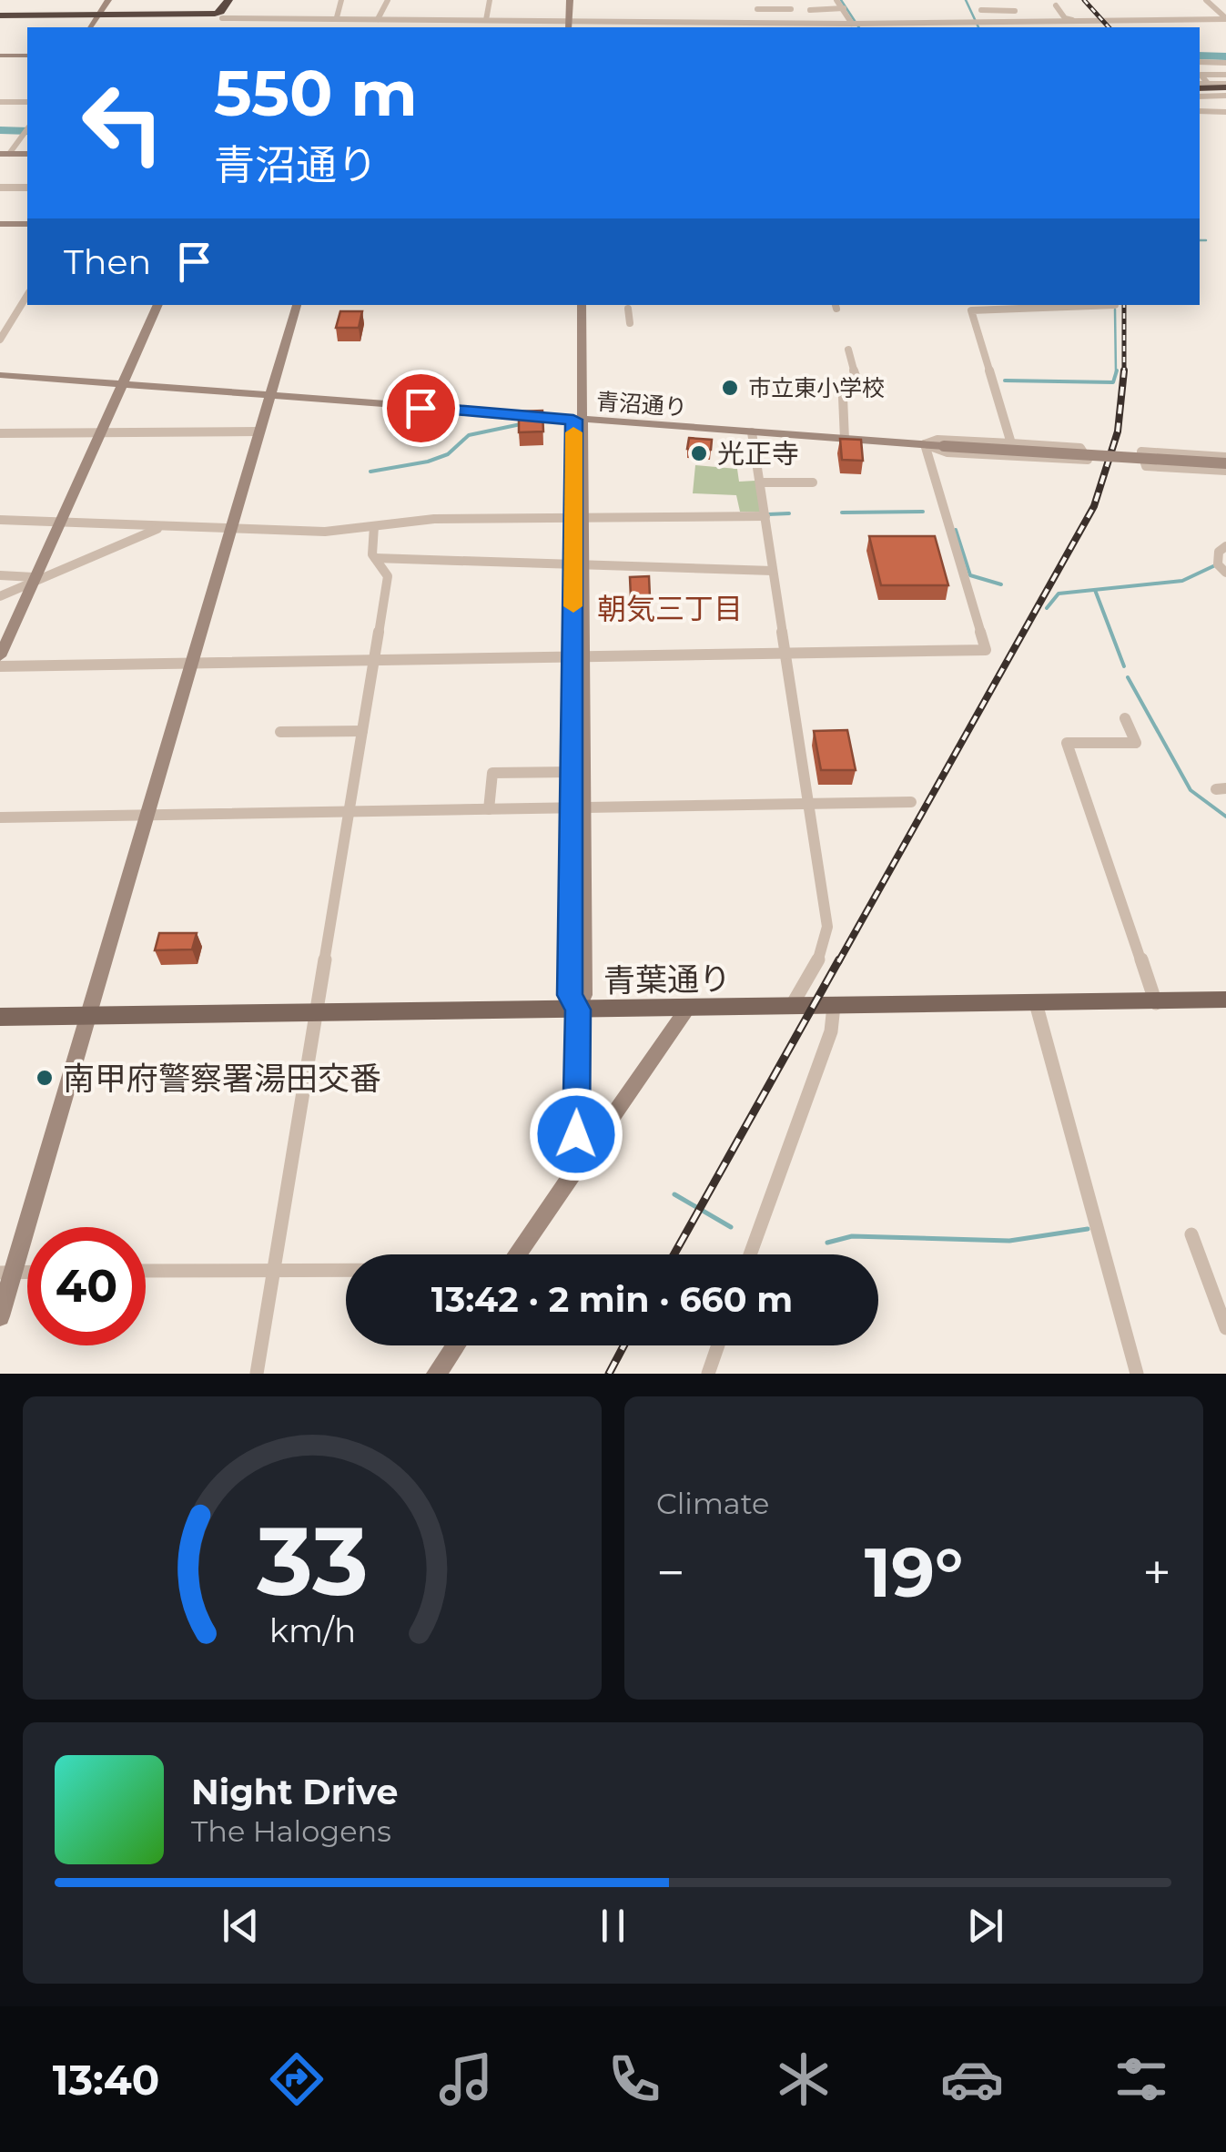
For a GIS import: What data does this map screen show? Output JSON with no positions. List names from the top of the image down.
{
  "streets": {
    "main road": ["青葉通り"],
    "street": ["青沼通り"]
  },
  "districts": ["朝気三丁目"],
  "places": ["市立東小学校", "光正寺", "南甲府警察署湯田交番"],
  "page": {
    "turn": ["550 m", "青沼通り"],
    "then": "Then",
    "limit": "40",
    "trip": "13:42 · 2 min · 660 m",
    "tile": "Climate",
    "heat": ["−", "19°", "+"],
    "song": ["Night Drive", "The Halogens"],
    "tabs": "13:40",
    "gauge": ["33", "km/h"]
  }
}
